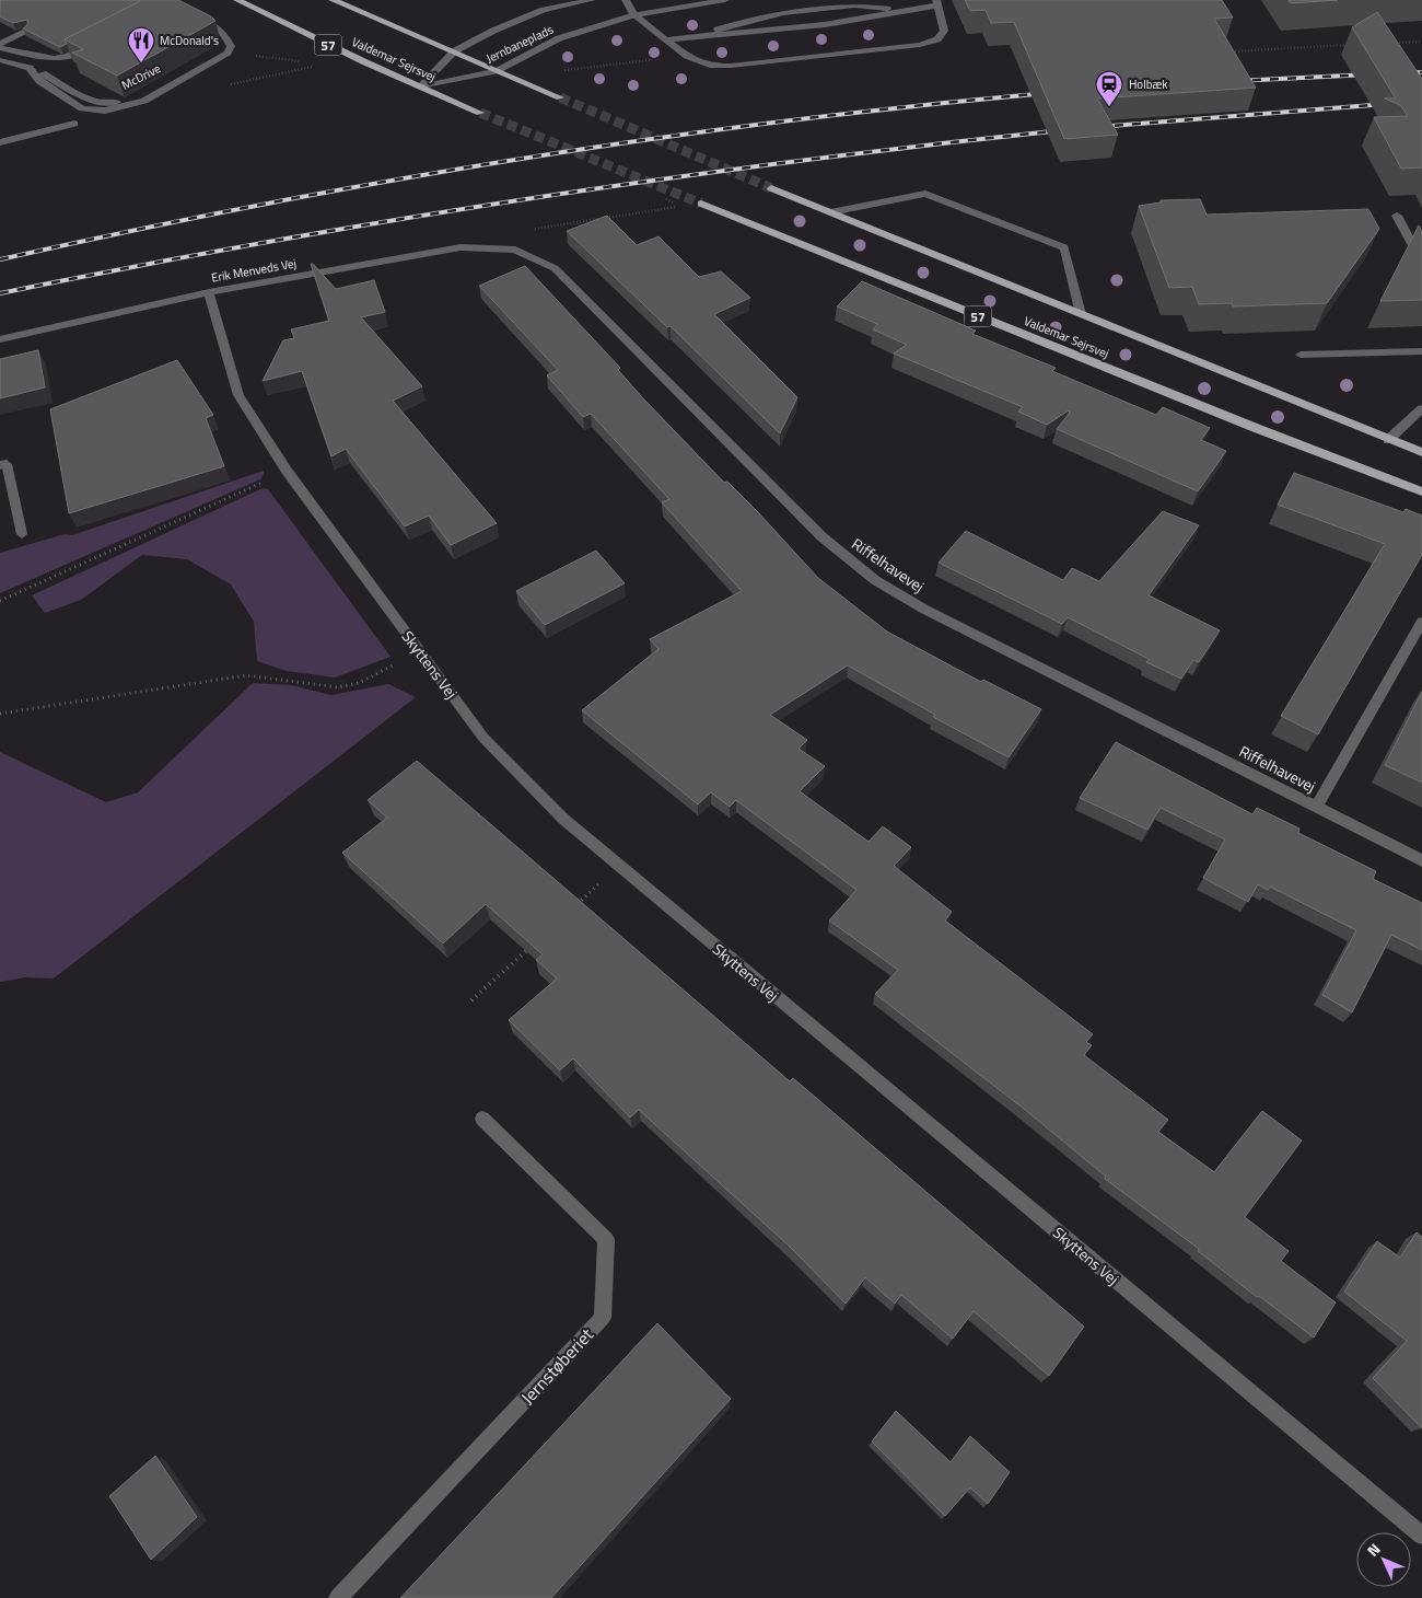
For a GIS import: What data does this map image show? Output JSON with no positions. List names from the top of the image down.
{
  "streets": {
    "main road": ["57", "Valdemar Sejrsvej"],
    "street": [
      "Jernbaneplads",
      "McDrive",
      "Erik Menveds Vej",
      "Riffelhavevej",
      "Skyttens Vej",
      "Jernstøberiet"
    ]
  },
  "crossings": [
    ["Jernbaneplads", "Valdemar Sejrsvej"],
    ["Erik Menveds Vej", "Riffelhavevej"],
    ["Erik Menveds Vej", "Skyttens Vej"]
  ],
  "places": {
    "restaurant": ["McDonald's"],
    "station": ["Holbæk"]
  },
  "north": "top left"
}
